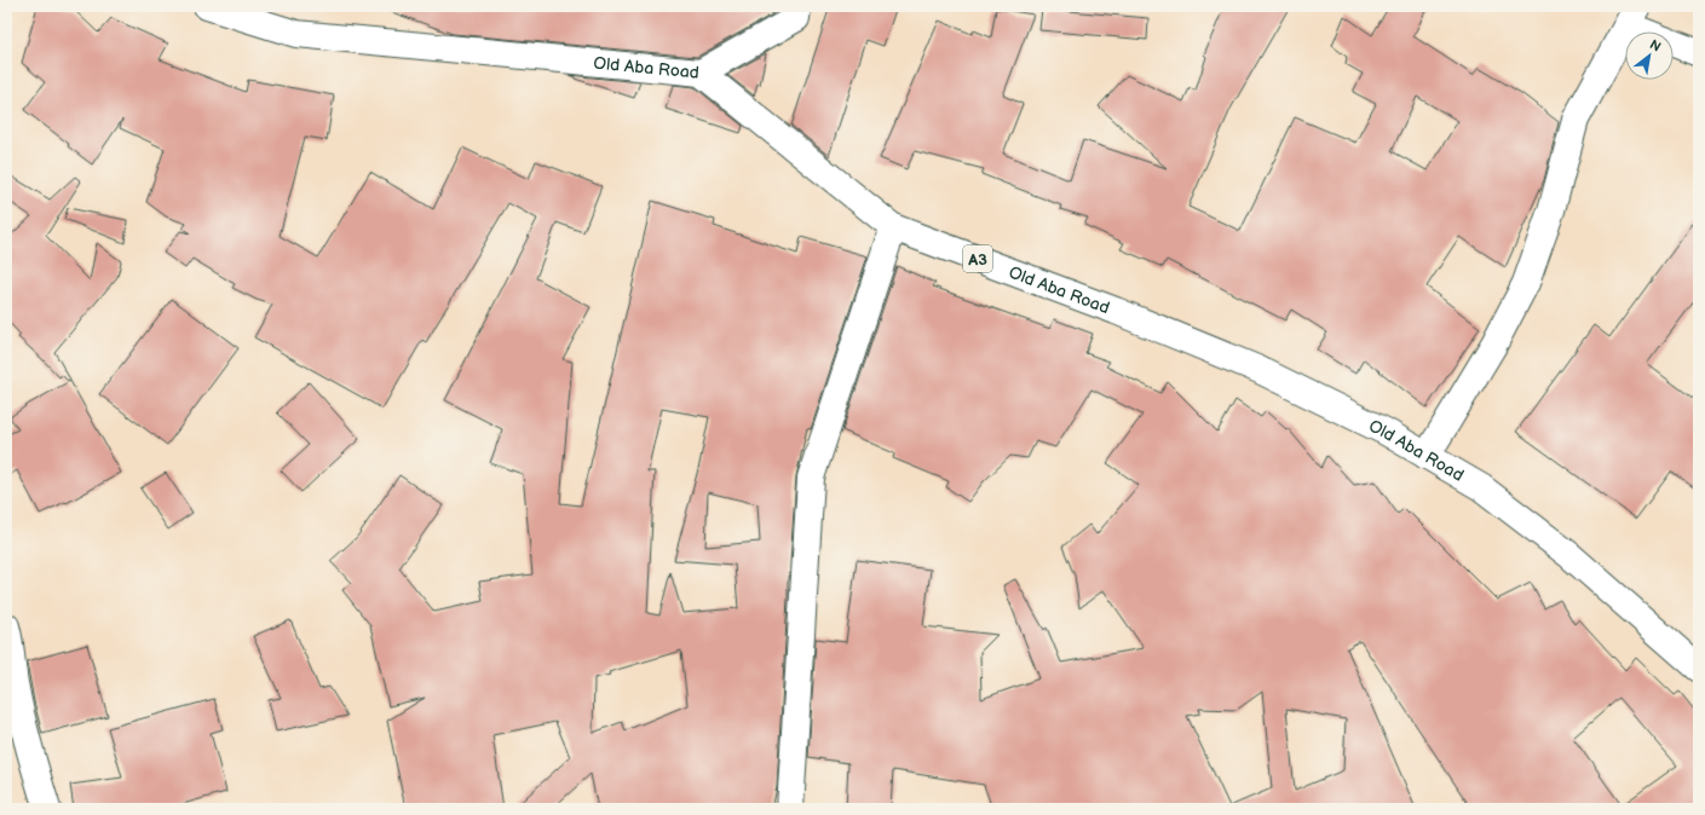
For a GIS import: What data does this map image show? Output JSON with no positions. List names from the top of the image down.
{
  "streets": {
    "main road": ["Old Aba Road", "A3"]
  },
  "north": "top right"
}
